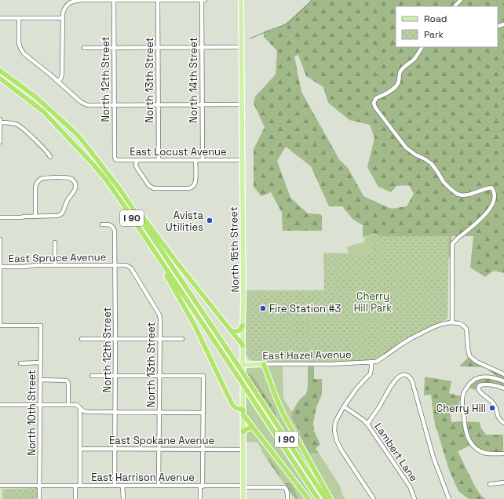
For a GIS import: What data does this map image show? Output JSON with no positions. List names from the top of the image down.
{
  "streets": {
    "highway": ["I 90"],
    "main road": ["North 15th Street", "East Hazel Avenue"],
    "street": [
      "North 12th Street",
      "North 13th Street",
      "North 14th Street",
      "East Locust Avenue",
      "East Spruce Avenue",
      "North 10th Street",
      "East Spokane Avenue",
      "Lambert Lane",
      "East Harrison Avenue"
    ]
  },
  "crossings": [
    ["North 12th Street", "North 13th Street"],
    ["North 12th Street", "East Locust Avenue"],
    ["North 12th Street", "East Spruce Avenue"],
    ["North 12th Street", "East Spokane Avenue"],
    ["North 12th Street", "East Harrison Avenue"],
    ["North 13th Street", "East Locust Avenue"],
    ["North 13th Street", "East Spruce Avenue"],
    ["North 13th Street", "East Spokane Avenue"],
    ["North 13th Street", "East Harrison Avenue"],
    ["North 14th Street", "East Locust Avenue"],
    ["East Locust Avenue", "North 15th Street"],
    ["I 90", "North 15th Street"],
    ["I 90", "East Hazel Avenue"],
    ["North 15th Street", "East Hazel Avenue"],
    ["North 15th Street", "East Spokane Avenue"],
    ["North 15th Street", "East Harrison Avenue"],
    ["North 10th Street", "East Harrison Avenue"]
  ],
  "parks": ["Cherry Hill Park"],
  "places": ["Avista Utilities", "Fire Station #3", "Cherry Hill"],
  "legend": ["Road", "Park"]
}
